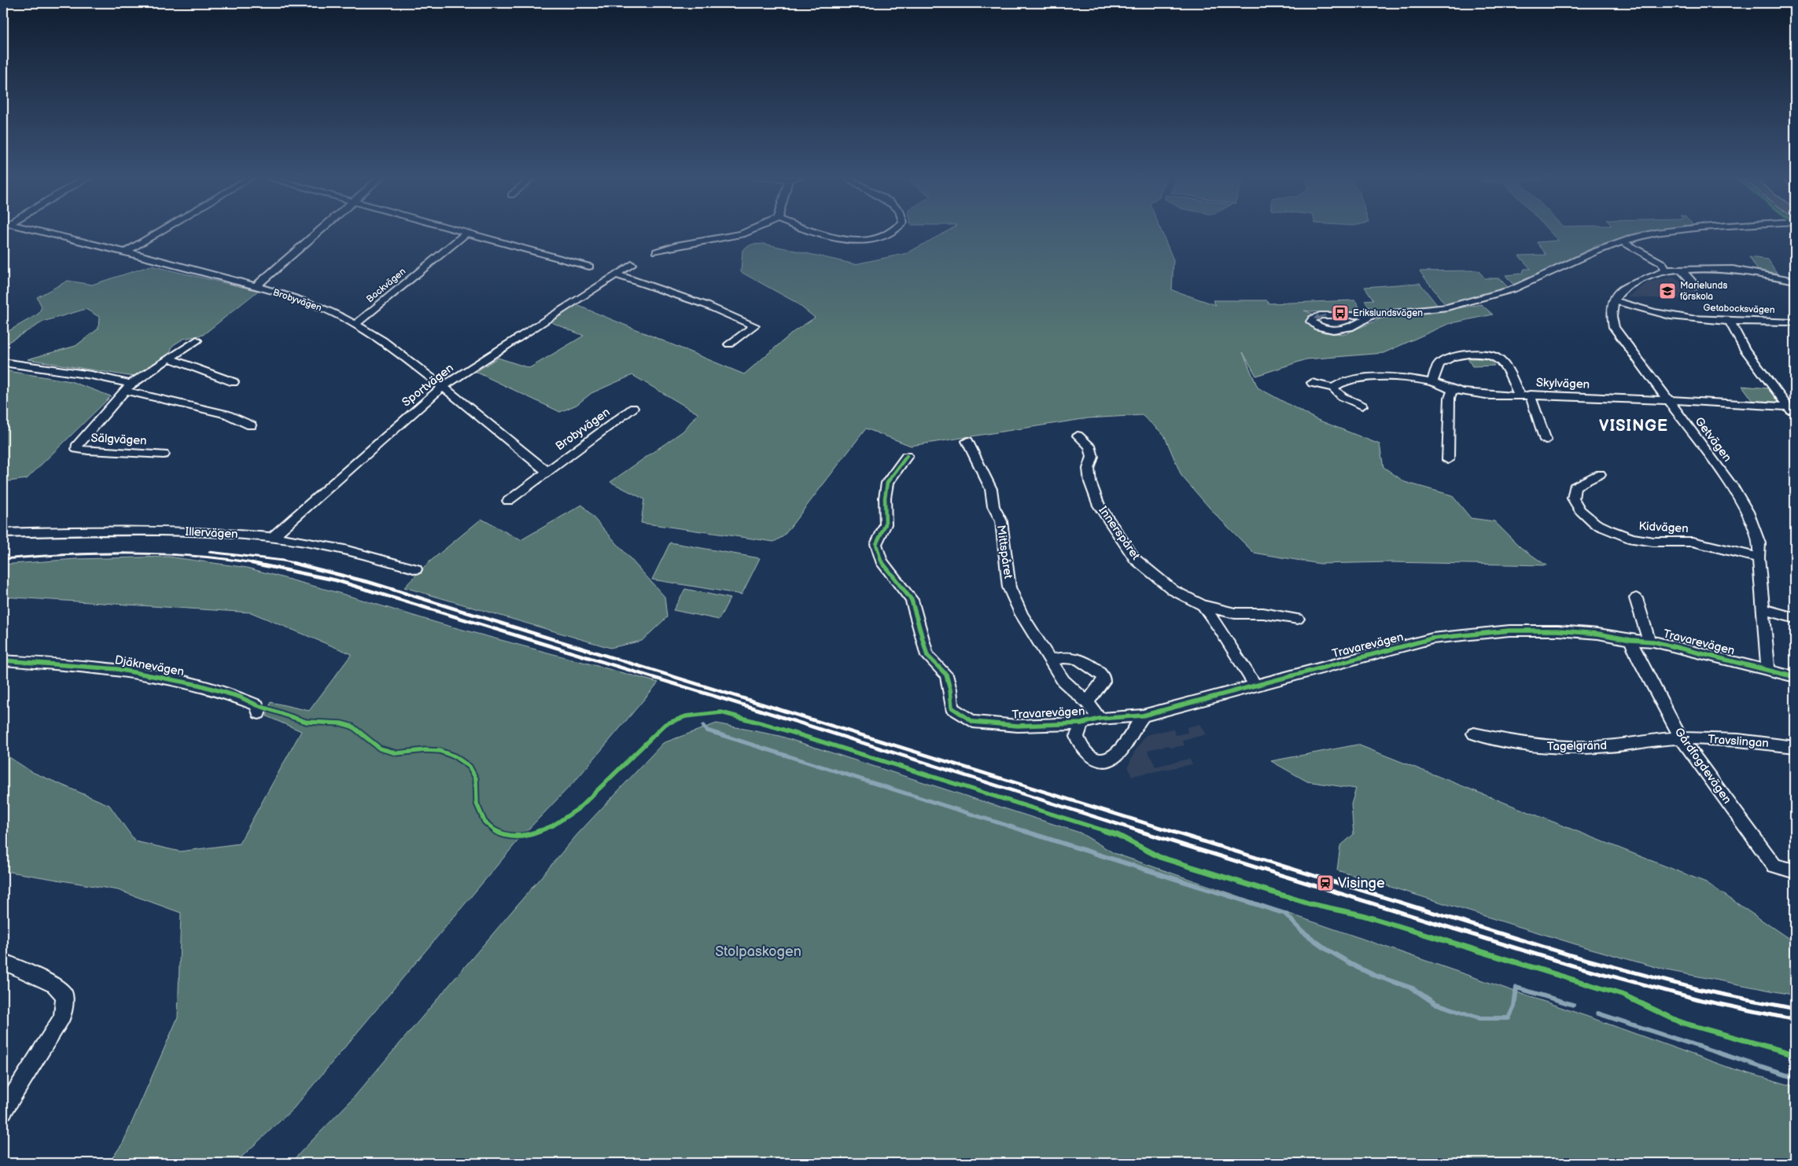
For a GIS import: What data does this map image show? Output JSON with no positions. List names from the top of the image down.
{
  "streets": {
    "street": [
      "Backvägen",
      "Brobyvägen",
      "Getabocksvägen",
      "Skylvägen",
      "Sportvägen",
      "Sälgvägen",
      "Getvägen",
      "Kidvägen",
      "Illervägen",
      "Innerspåret",
      "Mittspåret",
      "Travarevägen",
      "Djäknevägen",
      "Travslingan",
      "Tagelgränd",
      "Gårdfogdevägen"
    ]
  },
  "crossings": [
    ["Backvägen", "Brobyvägen"],
    ["Brobyvägen", "Sportvägen"],
    ["Getabocksvägen", "Getvägen"],
    ["Skylvägen", "Getvägen"],
    ["Sportvägen", "Illervägen"],
    ["Getvägen", "Kidvägen"],
    ["Getvägen", "Travarevägen"],
    ["Innerspåret", "Travarevägen"],
    ["Mittspåret", "Travarevägen"],
    ["Travarevägen", "Gårdfogdevägen"],
    ["Travslingan", "Tagelgränd"],
    ["Travslingan", "Gårdfogdevägen"],
    ["Tagelgränd", "Gårdfogdevägen"]
  ],
  "districts": ["VISINGE"],
  "parks": ["Stolpaskogen"],
  "places": {
    "school or university": ["Marielunds förskola"],
    "bus stop": ["Erikslundsvägen"],
    "station": ["Visinge"]
  }
}
